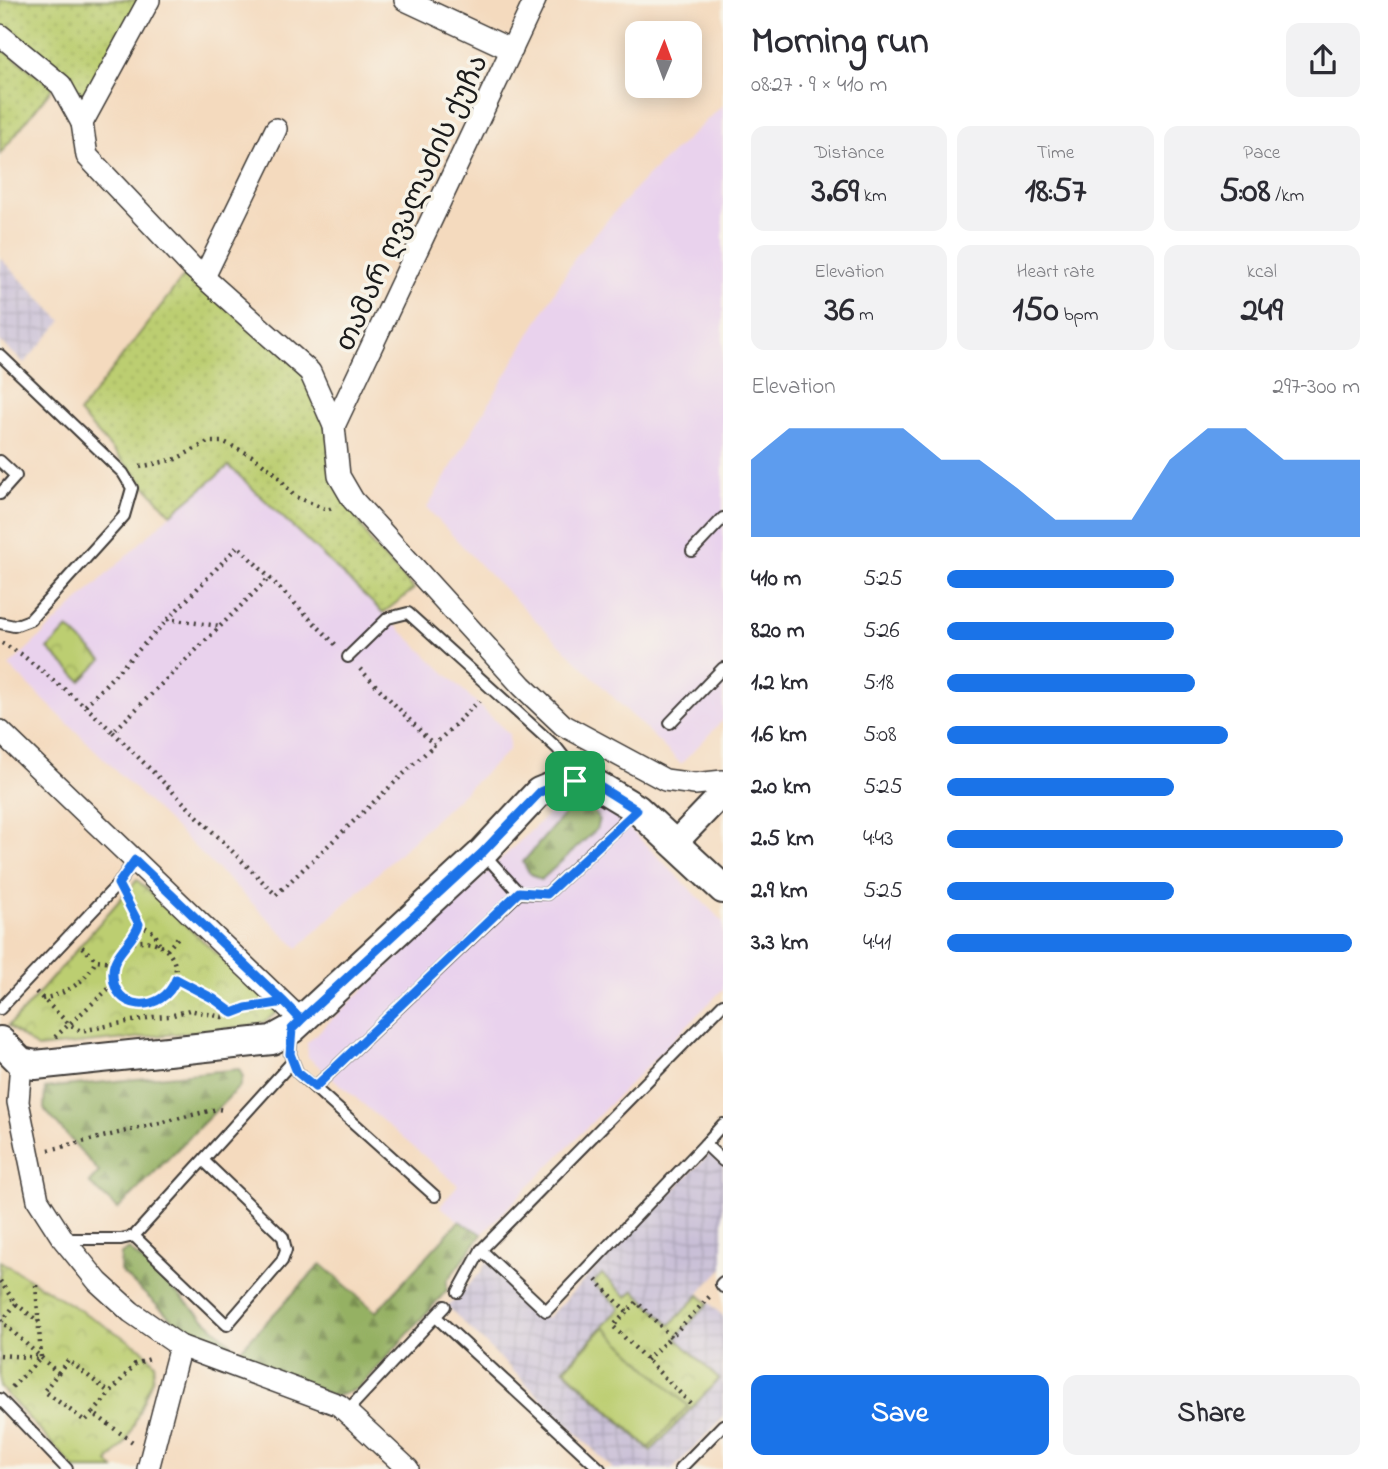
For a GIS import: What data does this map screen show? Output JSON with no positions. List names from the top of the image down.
{
  "streets": {
    "street": ["თამარ ღვალაძის ქუჩა"]
  },
  "north": "top",
  "page": {
    "heading": ["Morning run", "08:27 · 9 × 410 m"],
    "stats": [
      ["Distance", "3.69 km"],
      ["Time", "18:57"],
      ["Pace", "5:08 /km"],
      ["Elevation", "36 m"],
      ["Heart rate", "150 bpm"],
      ["kcal", "249"]
    ],
    "chart": ["Elevation", "297–300 m"],
    "list": [
      {
        "name": "410 m",
        "note": "5:25"
      },
      {
        "name": "820 m",
        "note": "5:26"
      },
      {
        "name": "1.2 km",
        "note": "5:18"
      },
      {
        "name": "1.6 km",
        "note": "5:08"
      },
      {
        "name": "2.0 km",
        "note": "5:25"
      },
      {
        "name": "2.5 km",
        "note": "4:43"
      },
      {
        "name": "2.9 km",
        "note": "5:25"
      },
      {
        "name": "3.3 km",
        "note": "4:41"
      }
    ],
    "buttons": ["Save", "Share"]
  }
}
